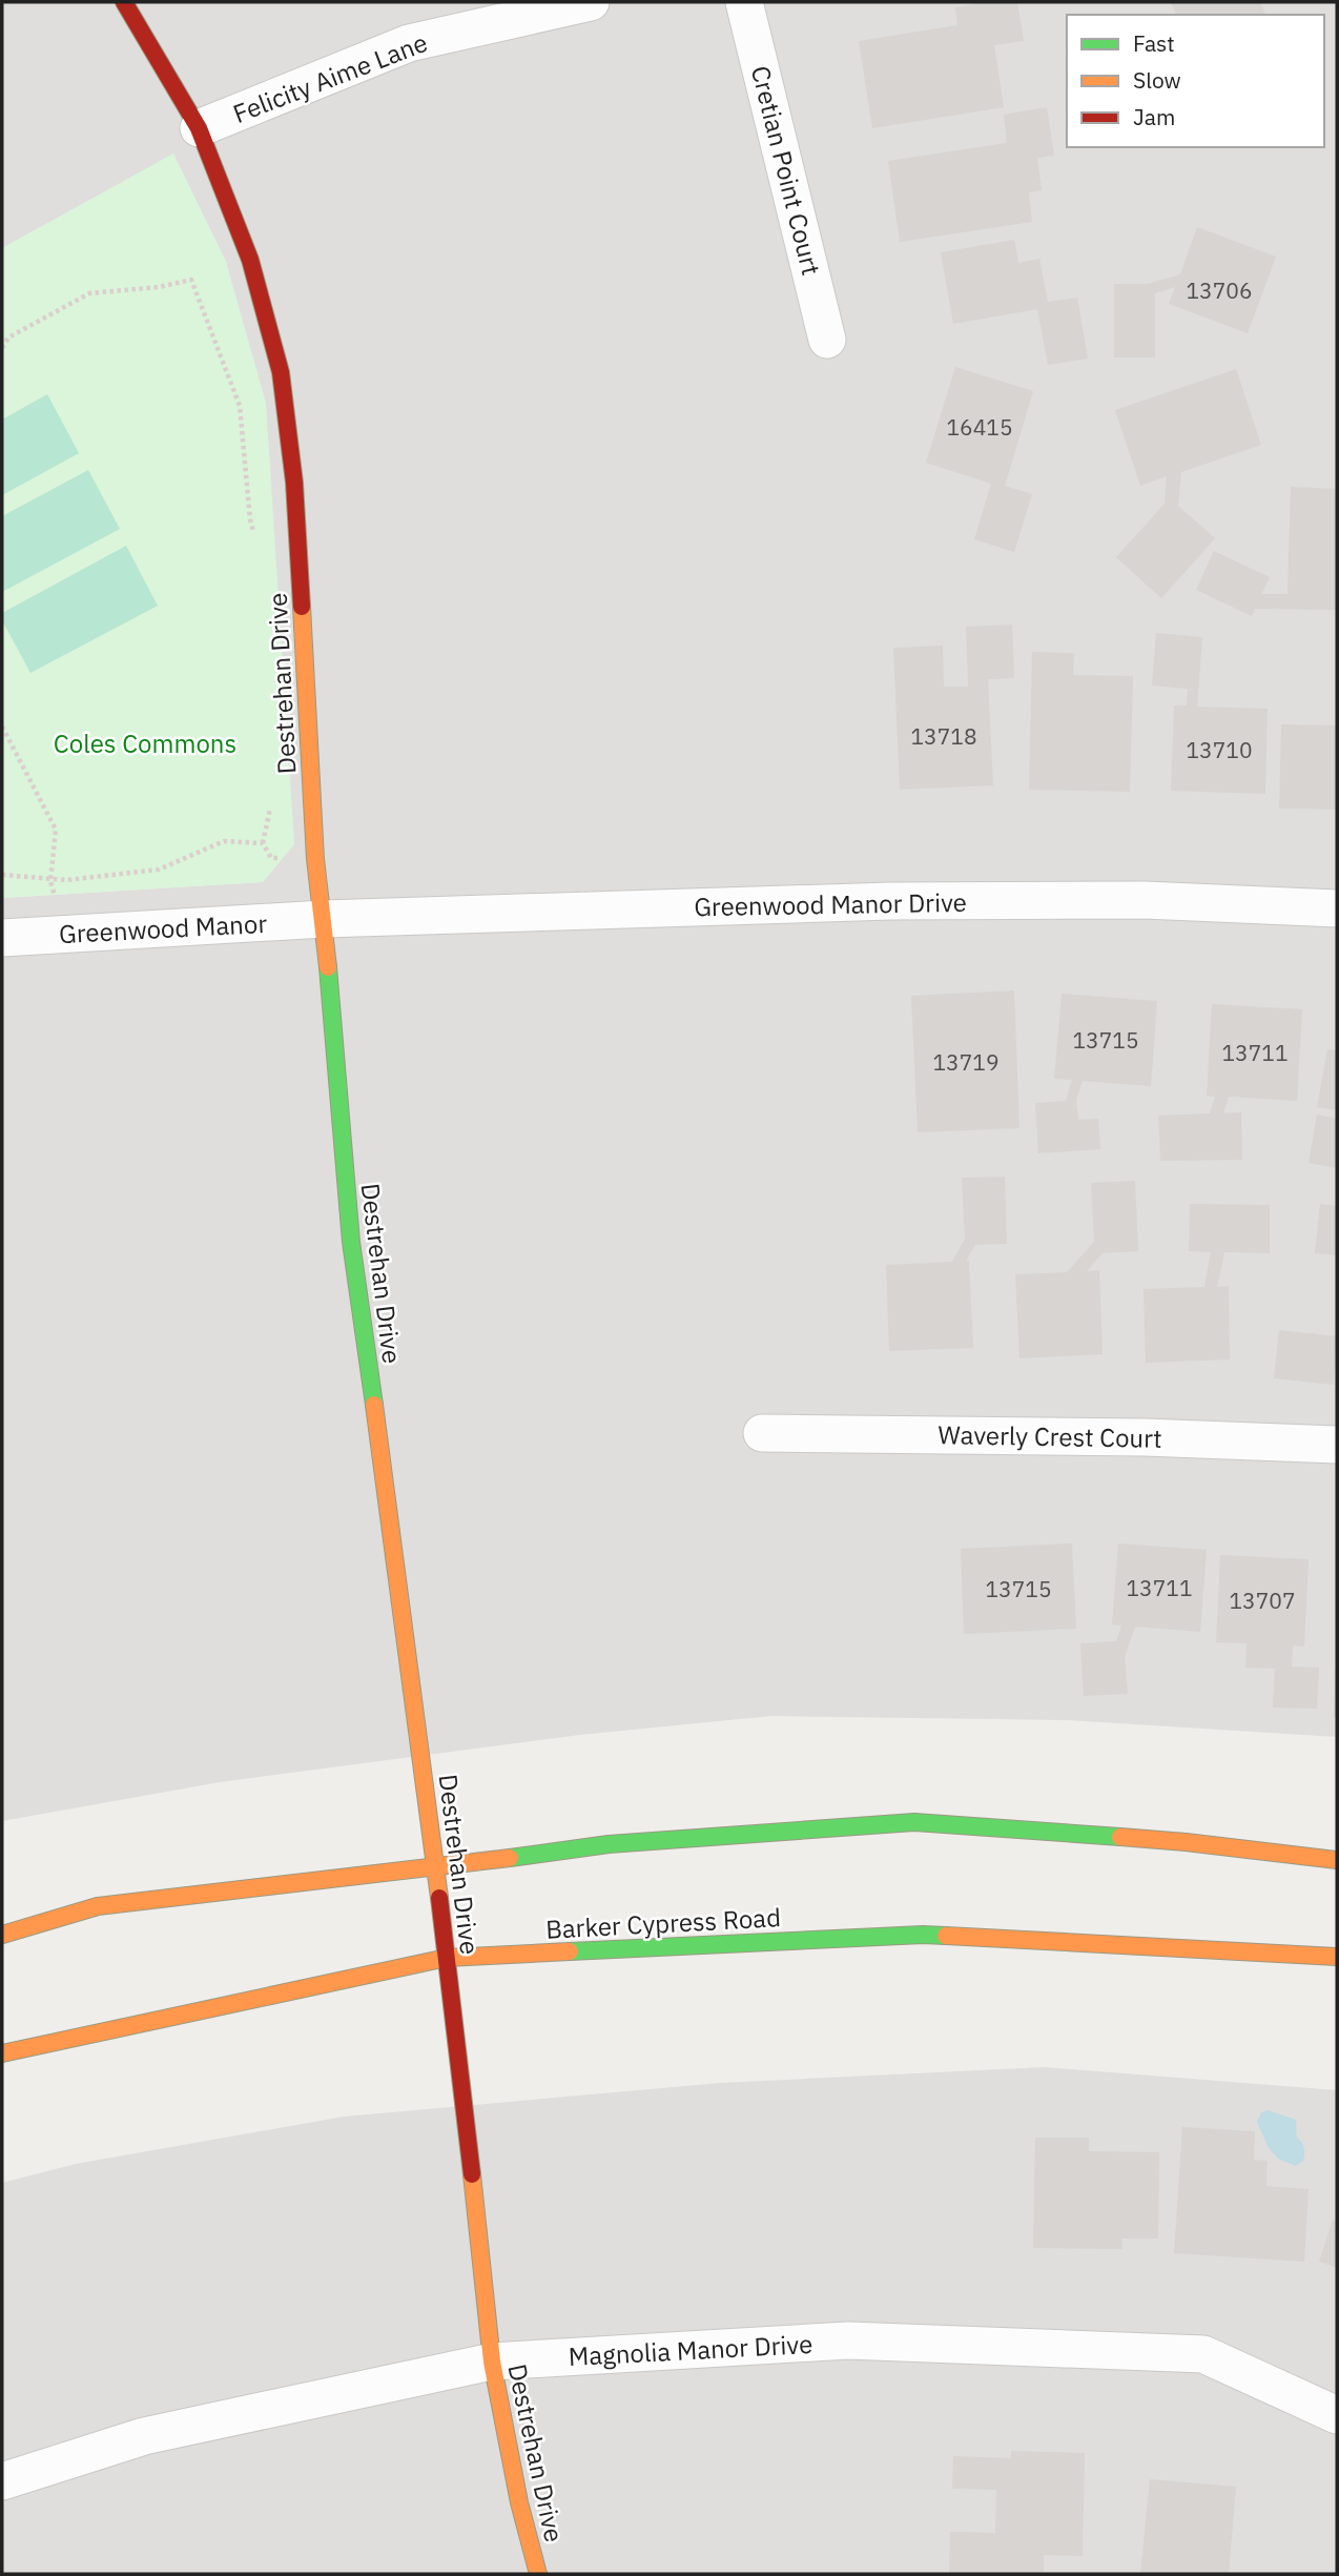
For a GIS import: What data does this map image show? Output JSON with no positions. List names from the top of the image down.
{
  "streets": {
    "main road": ["Destrehan Drive", "Barker Cypress Road"],
    "street": [
      "Felicity Aime Lane",
      "Cretian Point Court",
      "Greenwood Manor Drive",
      "Greenwood Manor",
      "Waverly Crest Court",
      "Magnolia Manor Drive"
    ]
  },
  "crossings": [
    ["Felicity Aime Lane", "Destrehan Drive"],
    ["Destrehan Drive", "Greenwood Manor Drive"],
    ["Destrehan Drive", "Greenwood Manor"],
    ["Destrehan Drive", "Barker Cypress Road"],
    ["Destrehan Drive", "Magnolia Manor Drive"],
    ["Greenwood Manor Drive", "Greenwood Manor"]
  ],
  "parks": ["Coles Commons"],
  "house_numbers": [
    "13706",
    "16415",
    "13718",
    "13710",
    "13715",
    "13711",
    "13719",
    "13711",
    "13715",
    "13707"
  ],
  "legend": ["Fast", "Slow", "Jam"]
}
